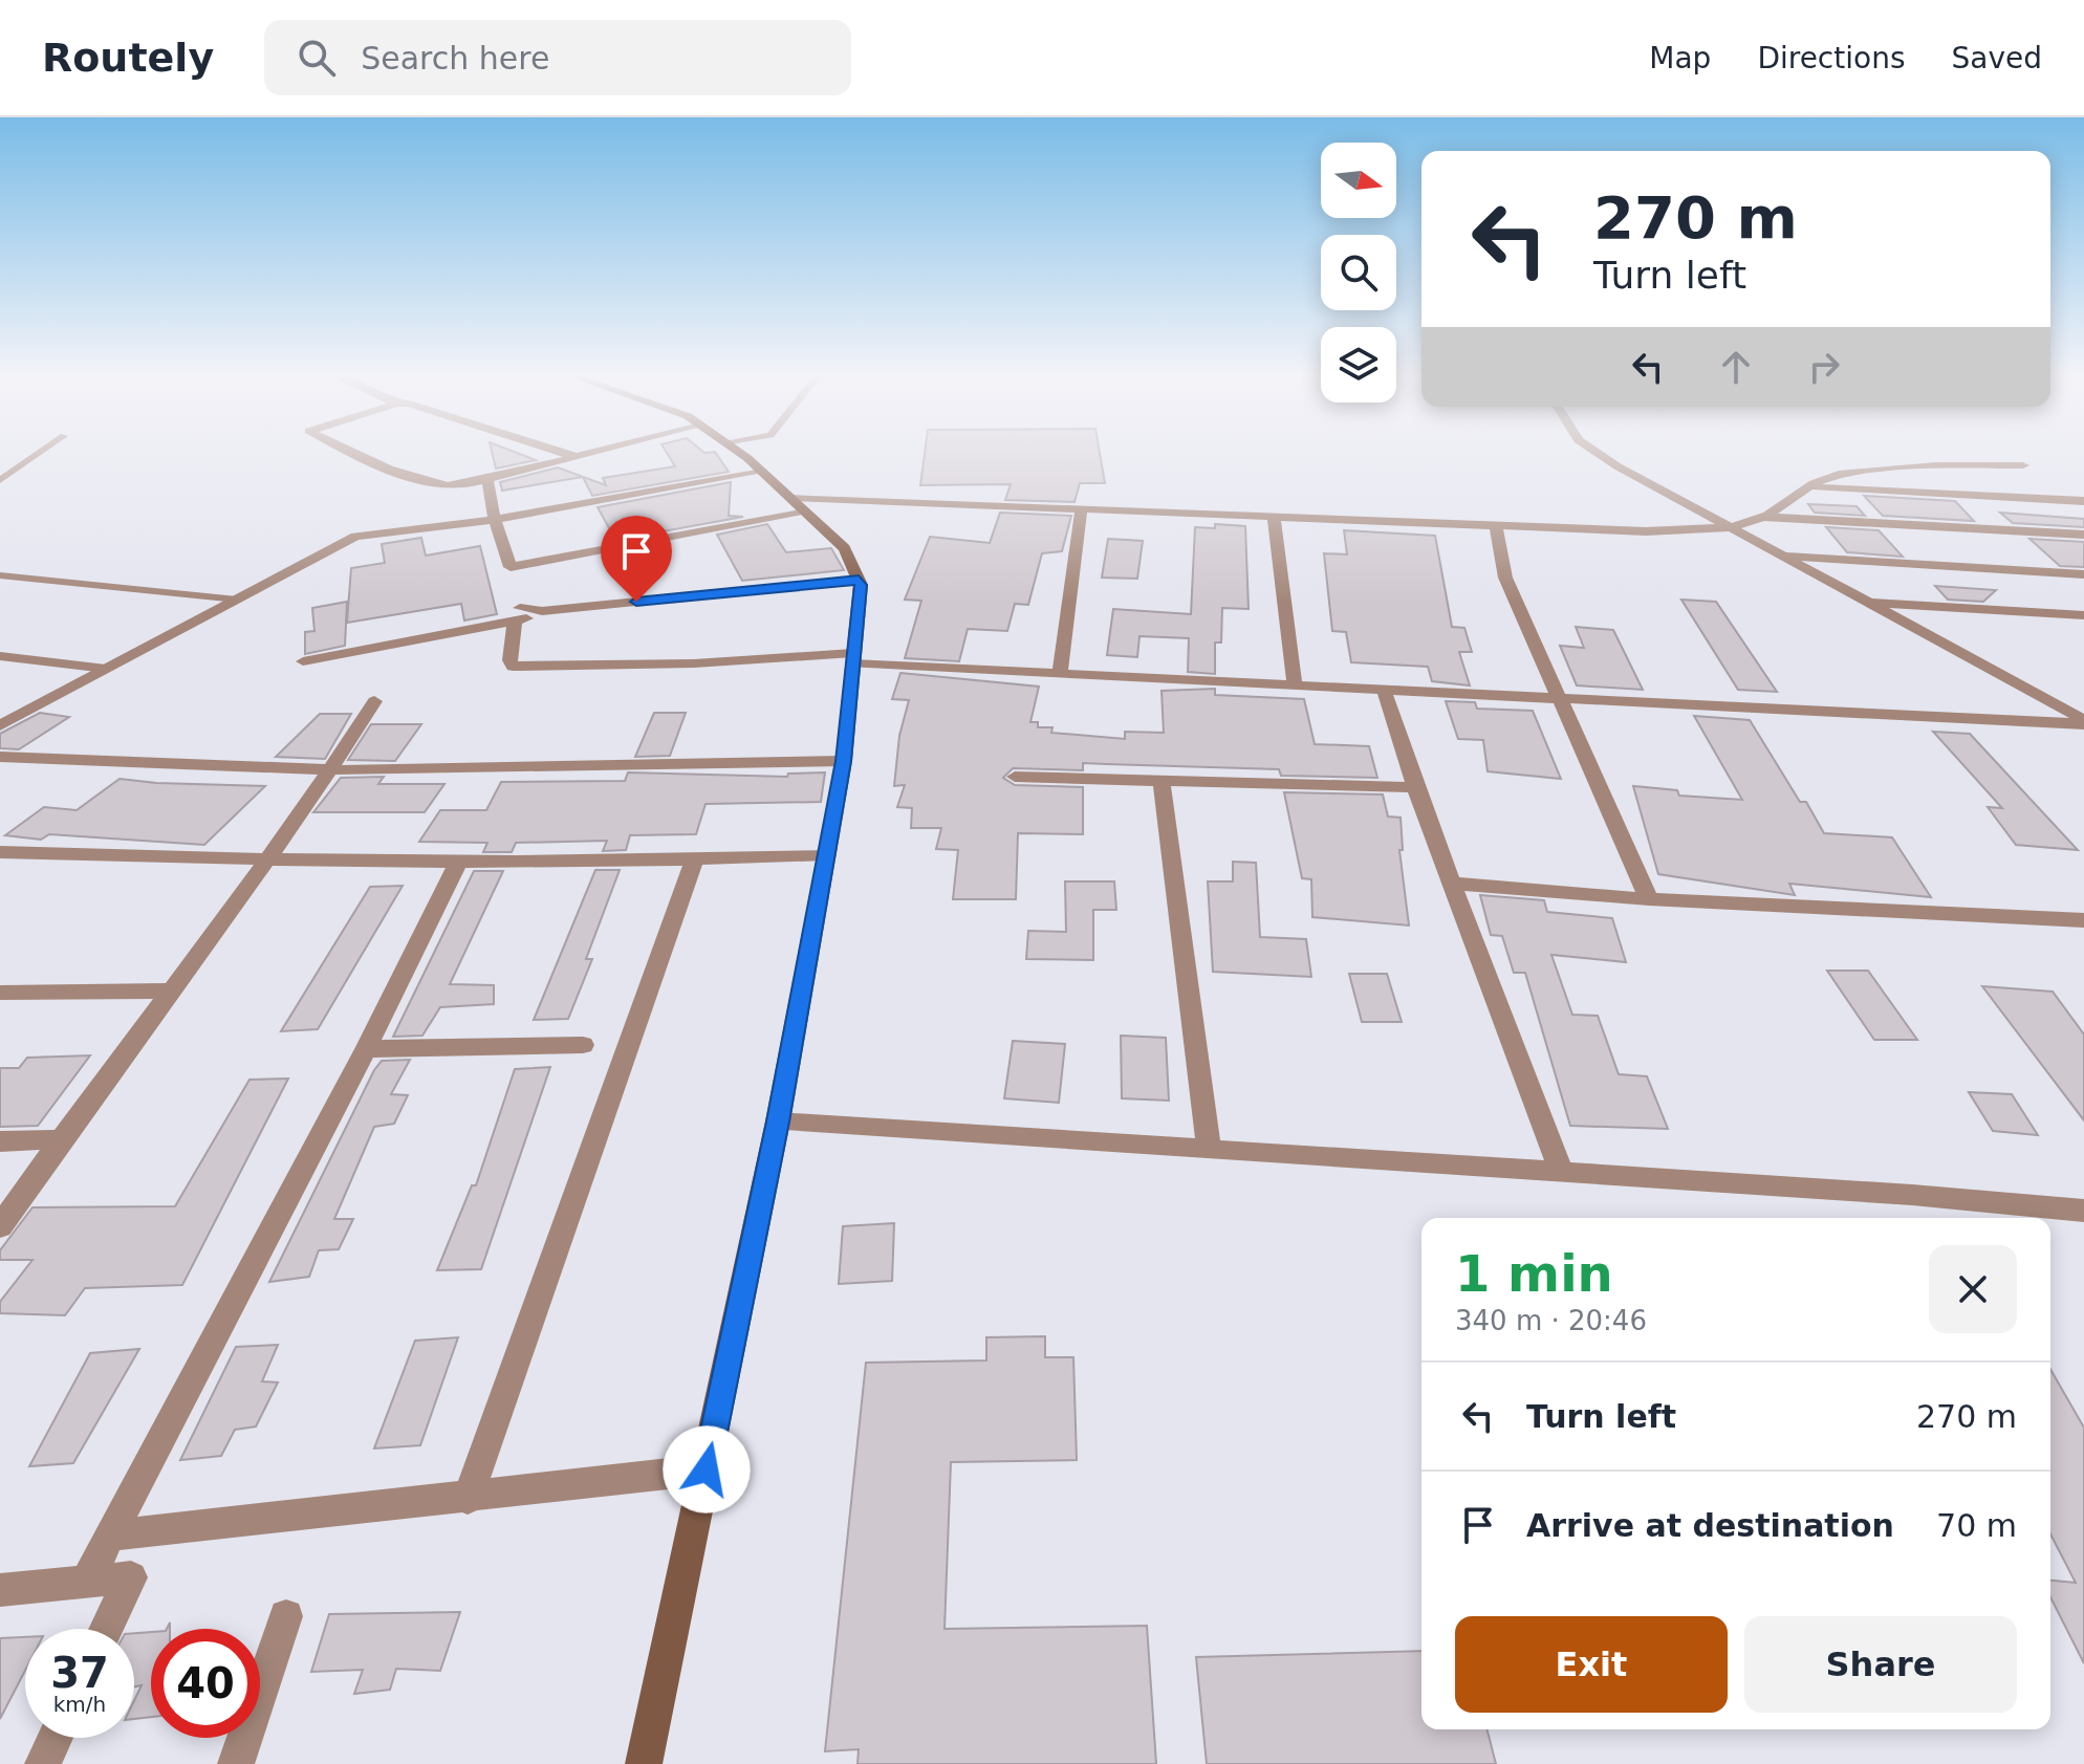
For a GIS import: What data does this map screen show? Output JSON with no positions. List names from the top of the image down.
{
  "north": "right",
  "page": {
    "header": "Routely",
    "search": "Search here",
    "nav": ["Map", "Directions", "Saved"],
    "turn": ["270 m", "Turn left"],
    "heading": ["1 min", "340 m · 20:46"],
    "list": [
      {
        "name": "Turn left",
        "value": "270 m"
      },
      {
        "name": "Arrive at destination",
        "value": "70 m"
      }
    ],
    "buttons": ["Exit", "Share"],
    "speed": "37 km/h",
    "limit": "40"
  }
}
